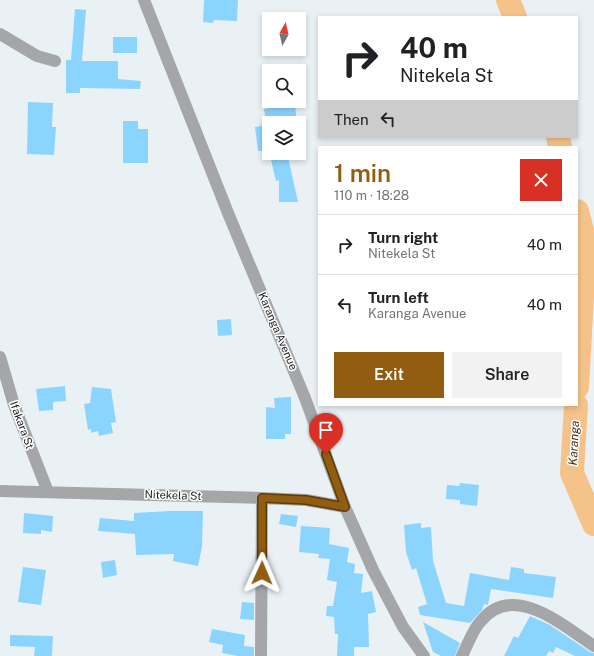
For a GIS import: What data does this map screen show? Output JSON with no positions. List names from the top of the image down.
{
  "streets": {
    "street": ["Karanga Avenue", "Ifakara St", "Nitekela St"]
  },
  "crossings": [
    ["Karanga Avenue", "Nitekela St"],
    ["Ifakara St", "Nitekela St"]
  ],
  "water": ["Karanga"],
  "north": "top",
  "page": {
    "turn": ["40 m", "Nitekela St"],
    "then": "Then",
    "heading": ["1 min", "110 m · 18:28"],
    "list": [
      {
        "name": "Turn right",
        "note": "Nitekela St",
        "value": "40 m"
      },
      {
        "name": "Turn left",
        "note": "Karanga Avenue",
        "value": "40 m"
      }
    ],
    "buttons": ["Exit", "Share"]
  }
}
